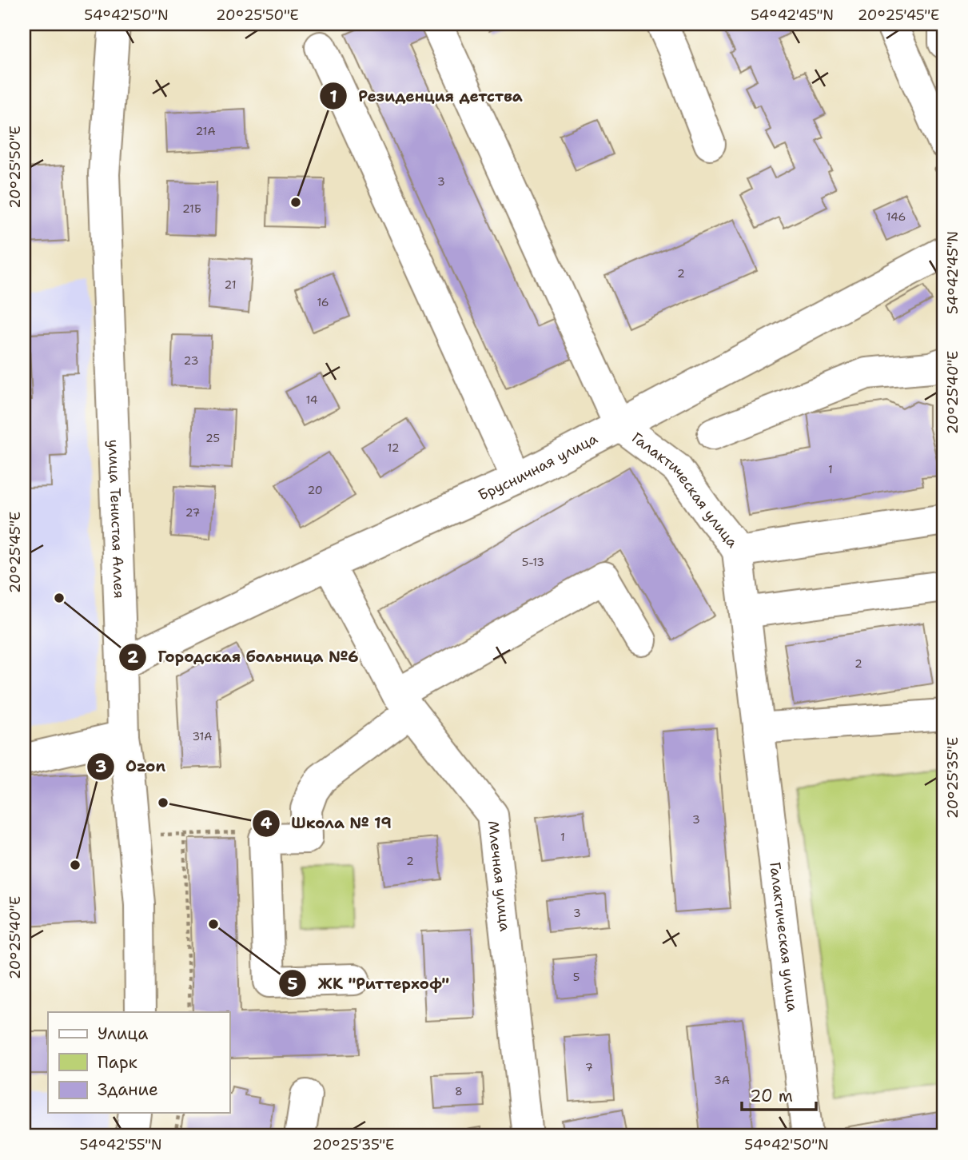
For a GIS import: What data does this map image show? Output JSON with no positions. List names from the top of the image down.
{
  "streets": {
    "street": [
      "Брусничная улица",
      "Галактическая улица",
      "улица Тенистая Аллея",
      "Млечная улица"
    ]
  },
  "crossings": [
    ["Брусничная улица", "Галактическая улица"],
    ["Брусничная улица", "улица Тенистая Аллея"],
    ["Брусничная улица", "Млечная улица"]
  ],
  "places": [
    "Резиденция детства",
    "Городская больница №6",
    "Школа № 19",
    "Ozon",
    "ЖК \"Риттерхоф\""
  ],
  "house_numbers": [
    "21А",
    "3",
    "21Б",
    "146",
    "2",
    "21",
    "16",
    "23",
    "14",
    "25",
    "12",
    "1",
    "20",
    "27",
    "5-13",
    "2",
    "31А",
    "3",
    "1",
    "2",
    "3",
    "5",
    "7",
    "3А",
    "8"
  ],
  "legend": ["Улица", "Парк", "Здание"],
  "scale_bar": "20 m",
  "coordinates": [
    "54°42'50\"N",
    "20°25'50\"E",
    "54°42'45\"N",
    "20°25'45\"E",
    "20°25'40\"E",
    "20°25'35\"E",
    "54°42'55\"N"
  ]
}
